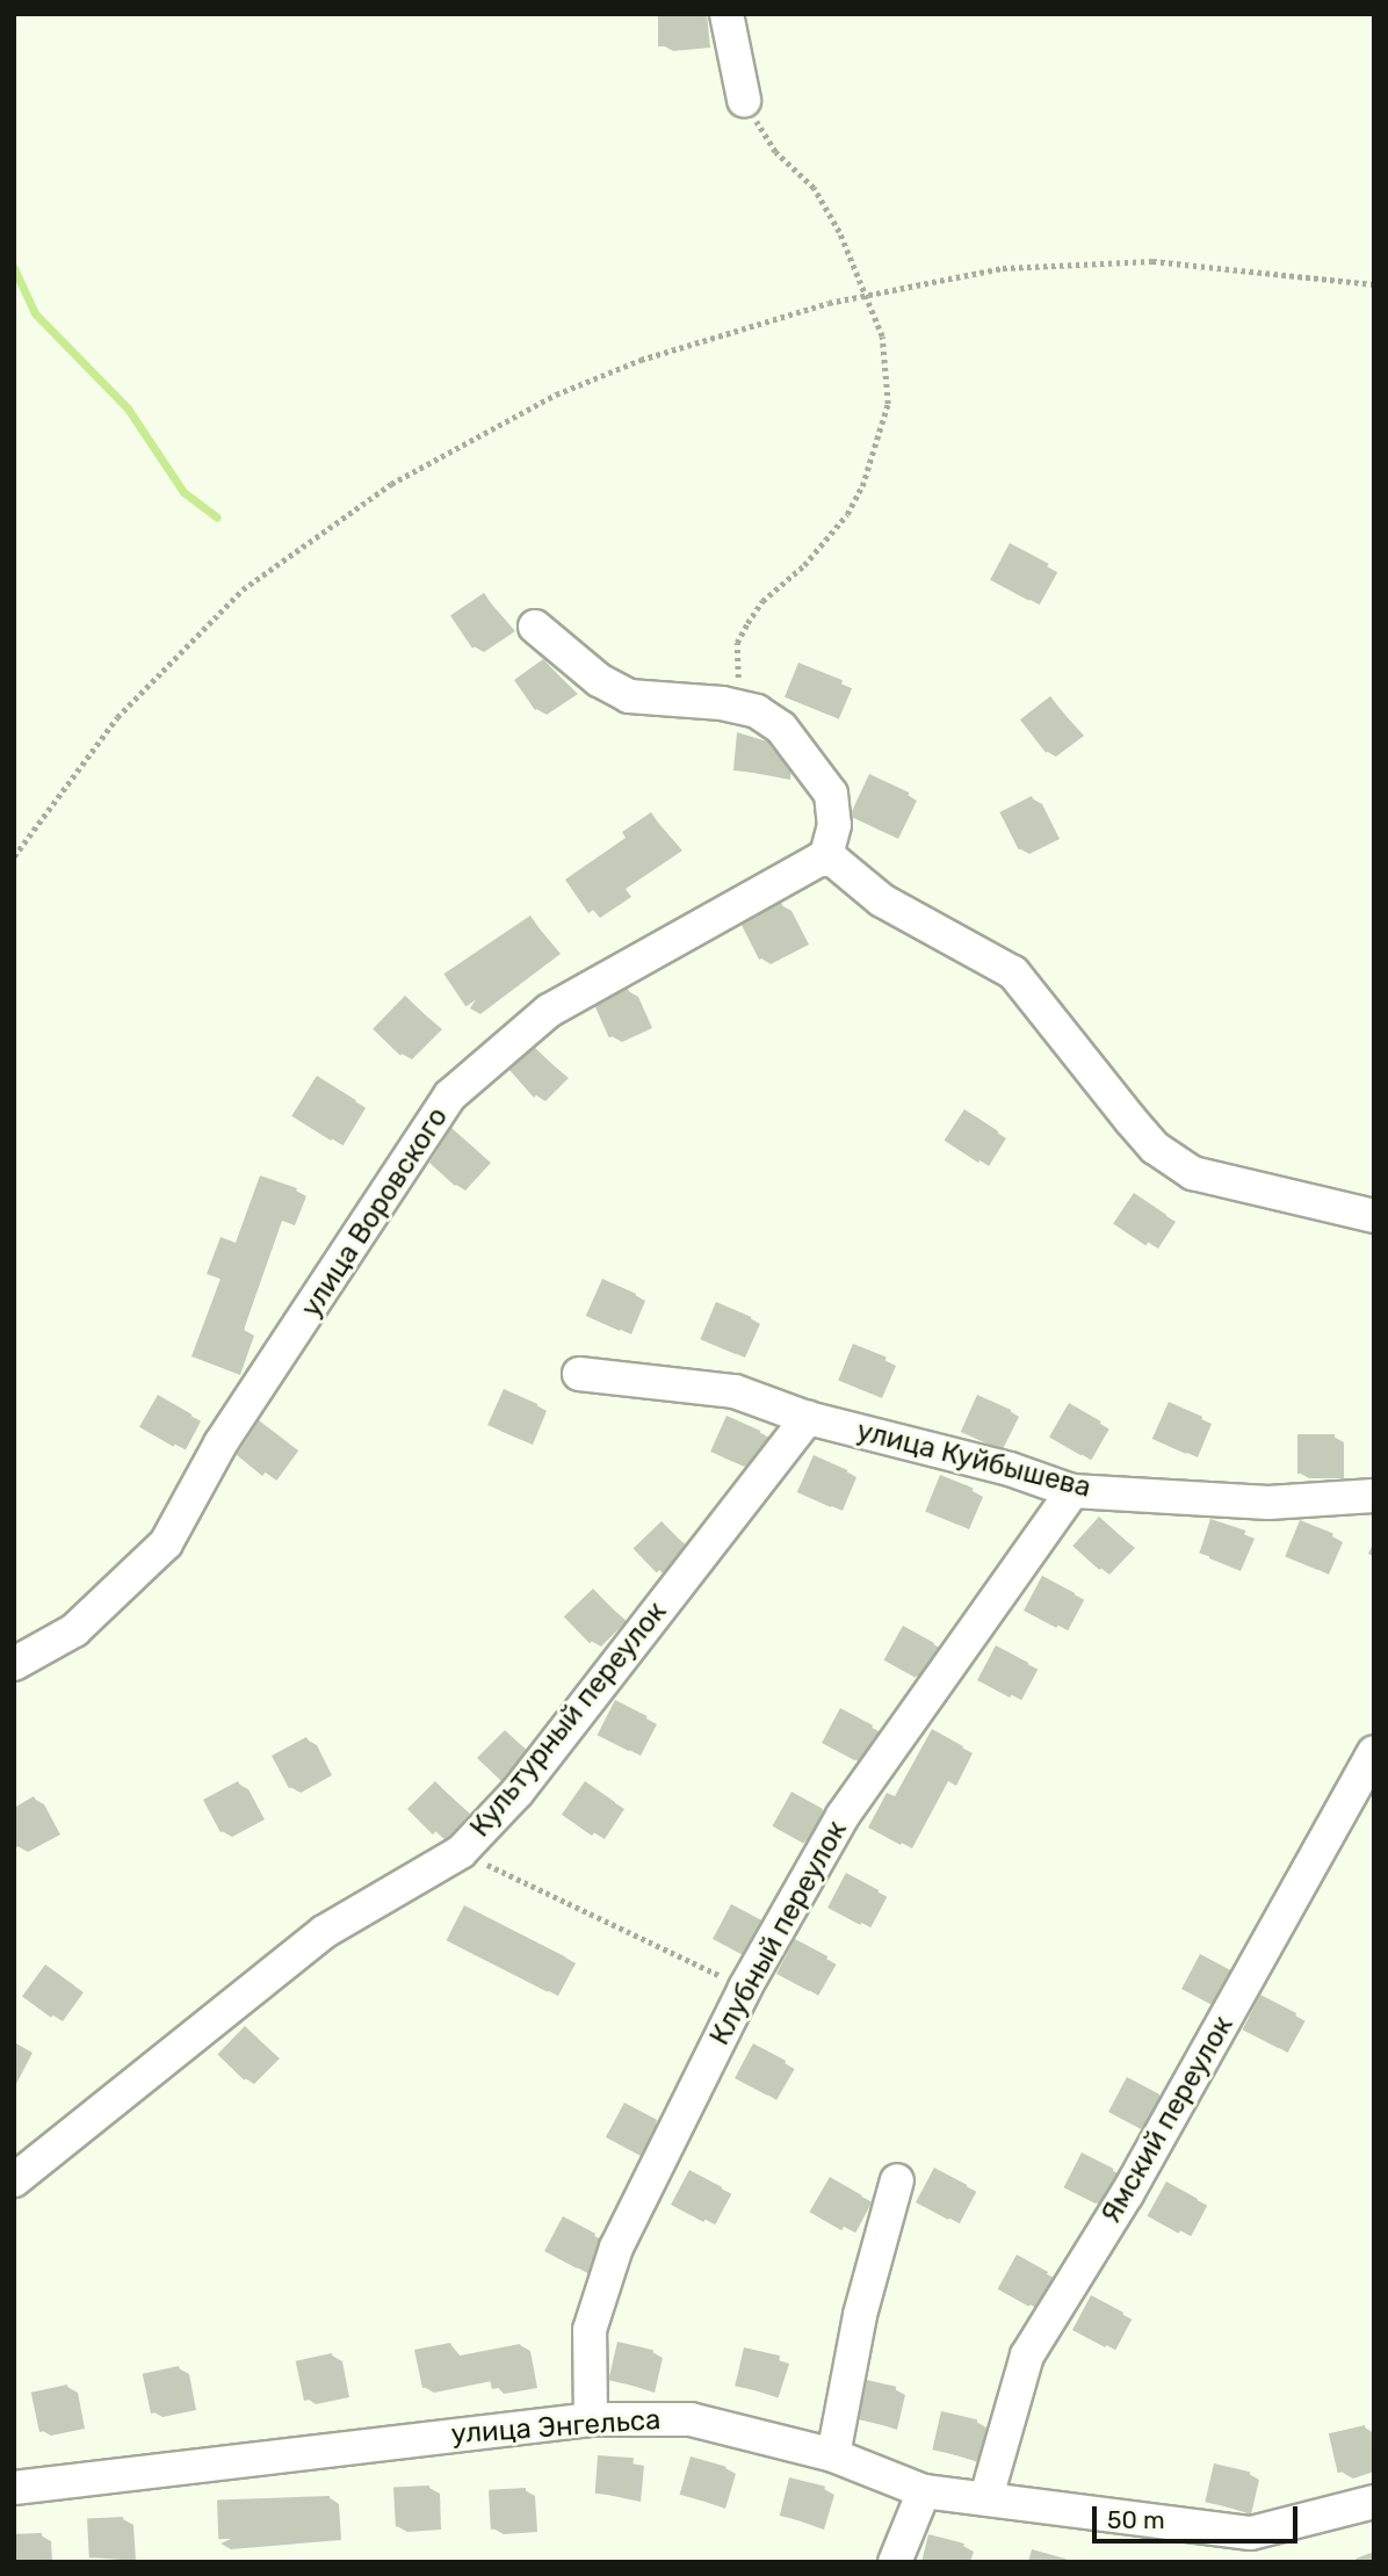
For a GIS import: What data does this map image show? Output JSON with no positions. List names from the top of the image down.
{
  "streets": {
    "street": [
      "улица Воровского",
      "улица Куйбышева",
      "Культурный переулок",
      "Клубный переулок",
      "Ямский переулок",
      "улица Энгельса"
    ]
  },
  "crossings": [
    ["улица Куйбышева", "Культурный переулок"],
    ["улица Куйбышева", "Клубный переулок"],
    ["Клубный переулок", "улица Энгельса"],
    ["Ямский переулок", "улица Энгельса"]
  ],
  "scale_bar": "50 m"
}
